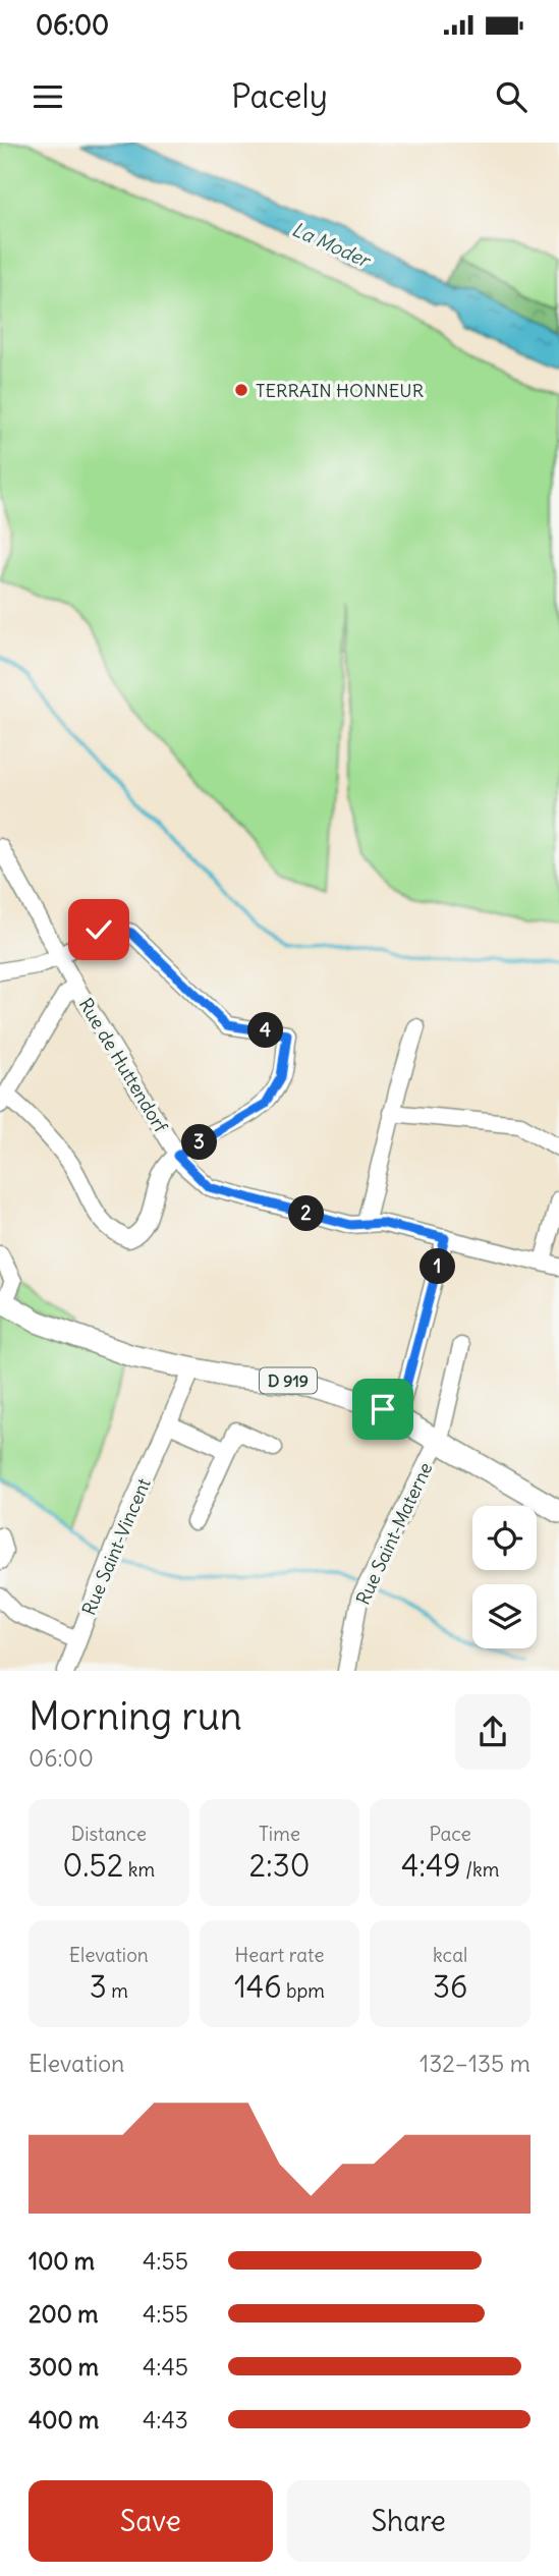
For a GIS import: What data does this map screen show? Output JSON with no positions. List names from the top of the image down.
{
  "streets": {
    "main road": ["D 919"],
    "street": ["Rue de Huttendorf", "Rue Saint-Materne", "Rue Saint-Vincent"]
  },
  "crossings": [
    ["D 919", "Rue Saint-Materne"],
    ["D 919", "Rue Saint-Vincent"]
  ],
  "water": ["La Moder"],
  "places": ["TERRAIN HONNEUR"],
  "page": {
    "status": "06:00",
    "header": "Pacely",
    "pins": [
      "4",
      "3",
      "2",
      "1"
    ],
    "heading": ["Morning run", "06:00"],
    "stats": [
      ["Distance", "0.52 km"],
      ["Time", "2:30"],
      ["Pace", "4:49 /km"],
      ["Elevation", "3 m"],
      ["Heart rate", "146 bpm"],
      ["kcal", "36"]
    ],
    "chart": ["Elevation", "132–135 m"],
    "list": [
      {
        "name": "100 m",
        "note": "4:55"
      },
      {
        "name": "200 m",
        "note": "4:55"
      },
      {
        "name": "300 m",
        "note": "4:45"
      },
      {
        "name": "400 m",
        "note": "4:43"
      }
    ],
    "buttons": ["Save", "Share"]
  }
}
